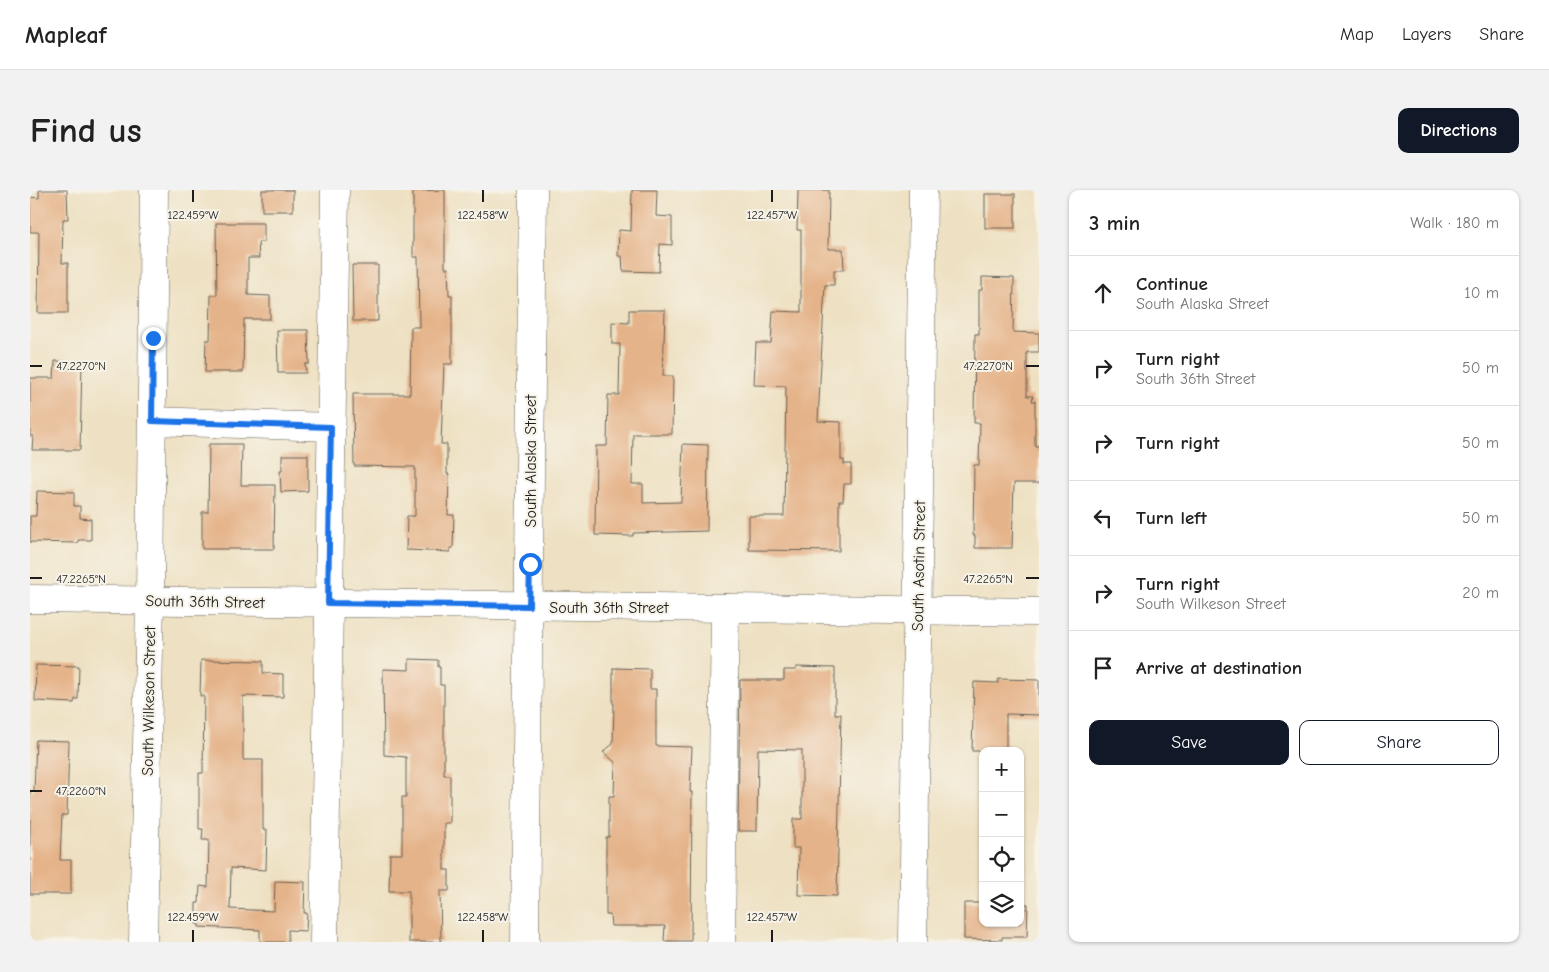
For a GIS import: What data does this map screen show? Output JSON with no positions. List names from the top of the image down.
{
  "streets": {
    "street": [
      "South Alaska Street",
      "South Asotin Street",
      "South 36th Street",
      "South Wilkeson Street"
    ]
  },
  "crossings": [
    ["South Alaska Street", "South 36th Street"],
    ["South Asotin Street", "South 36th Street"],
    ["South 36th Street", "South Wilkeson Street"]
  ],
  "page": {
    "header": "Mapleaf",
    "nav": ["Map", "Layers", "Share"],
    "buttons": [
      "Directions",
      ["Save", "Share"]
    ],
    "title": "Find us",
    "heading": ["3 min", "Walk · 180 m"],
    "list": [
      ["Continue", "South Alaska Street", "10 m"],
      ["Turn right", "South 36th Street", "50 m"],
      ["Turn right", "50 m"],
      ["Turn left", "50 m"],
      ["Turn right", "South Wilkeson Street", "20 m"],
      "Arrive at destination"
    ],
    "map_buttons": ["+", "−"]
  },
  "coordinates": [
    "122.459°W",
    "122.458°W",
    "122.457°W",
    "47.2270°N",
    "47.2265°N",
    "47.2260°N"
  ]
}
